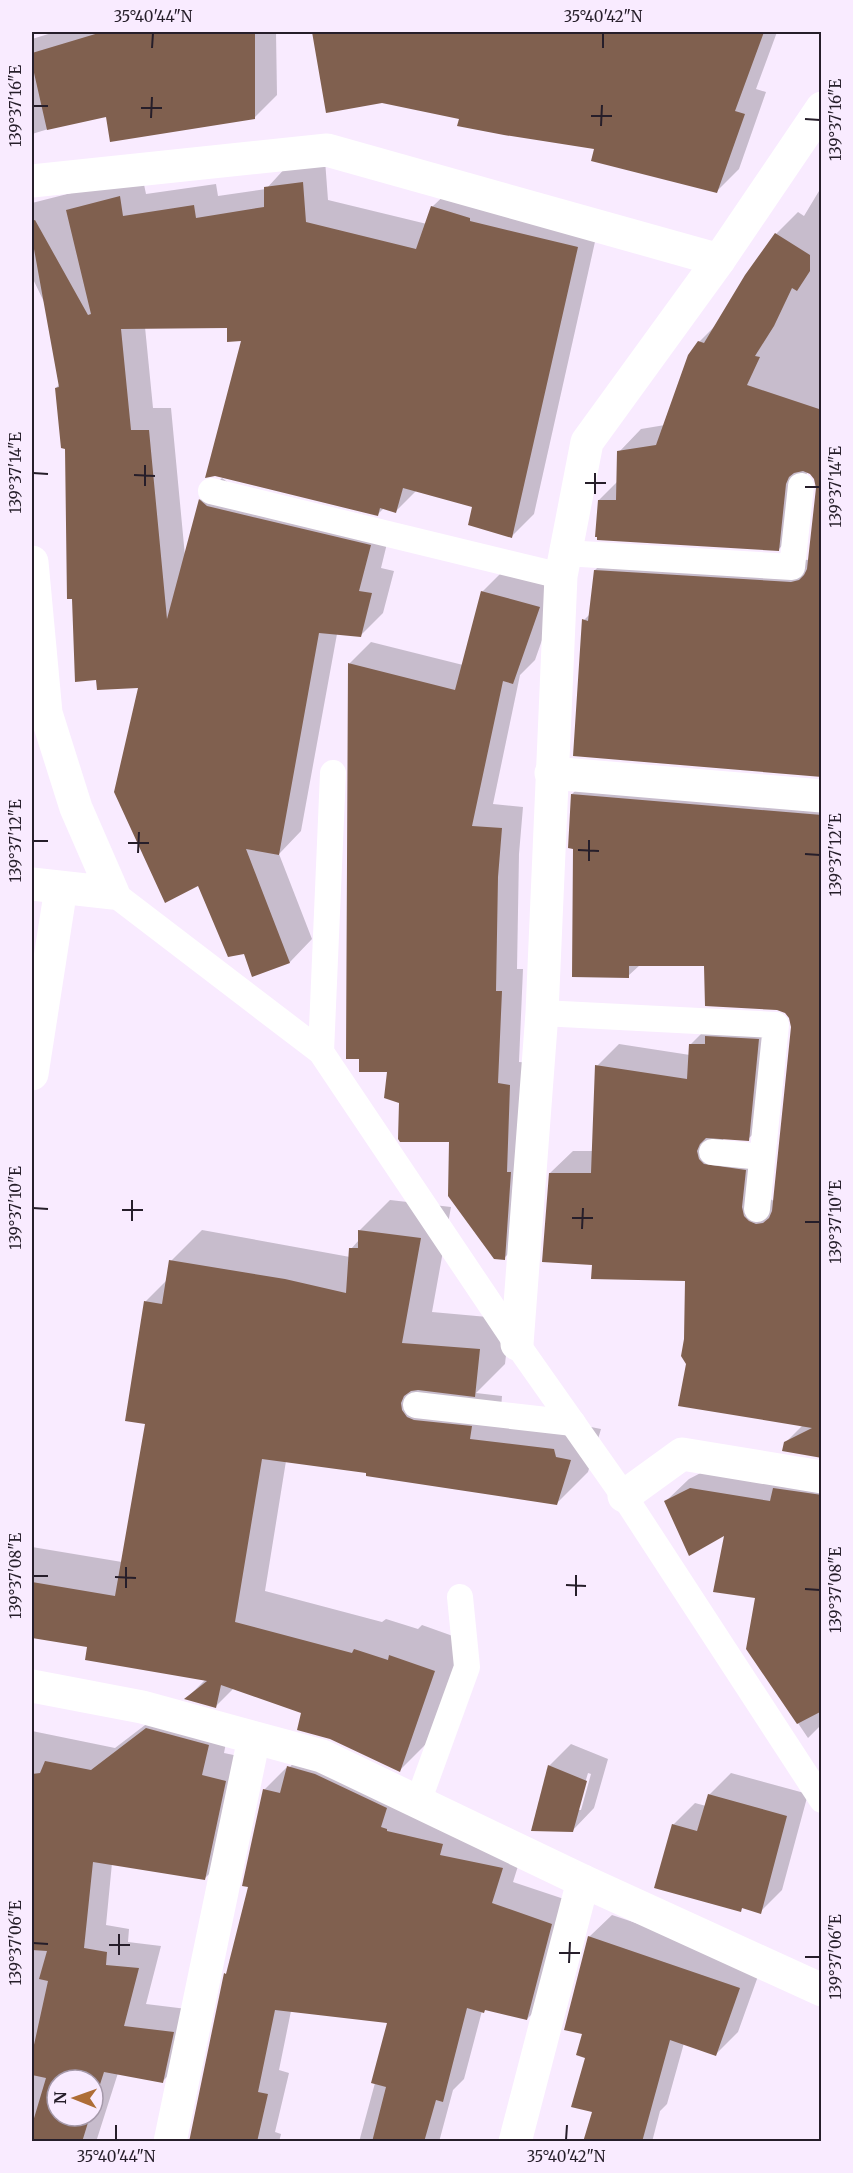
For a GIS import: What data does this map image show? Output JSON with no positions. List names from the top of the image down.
{
  "north": "left",
  "coordinates": [
    "35°40'44\"N",
    "35°40'42\"N",
    "139°37'16\"E",
    "139°37'14\"E",
    "139°37'12\"E",
    "139°37'10\"E",
    "139°37'08\"E",
    "139°37'06\"E"
  ]
}
